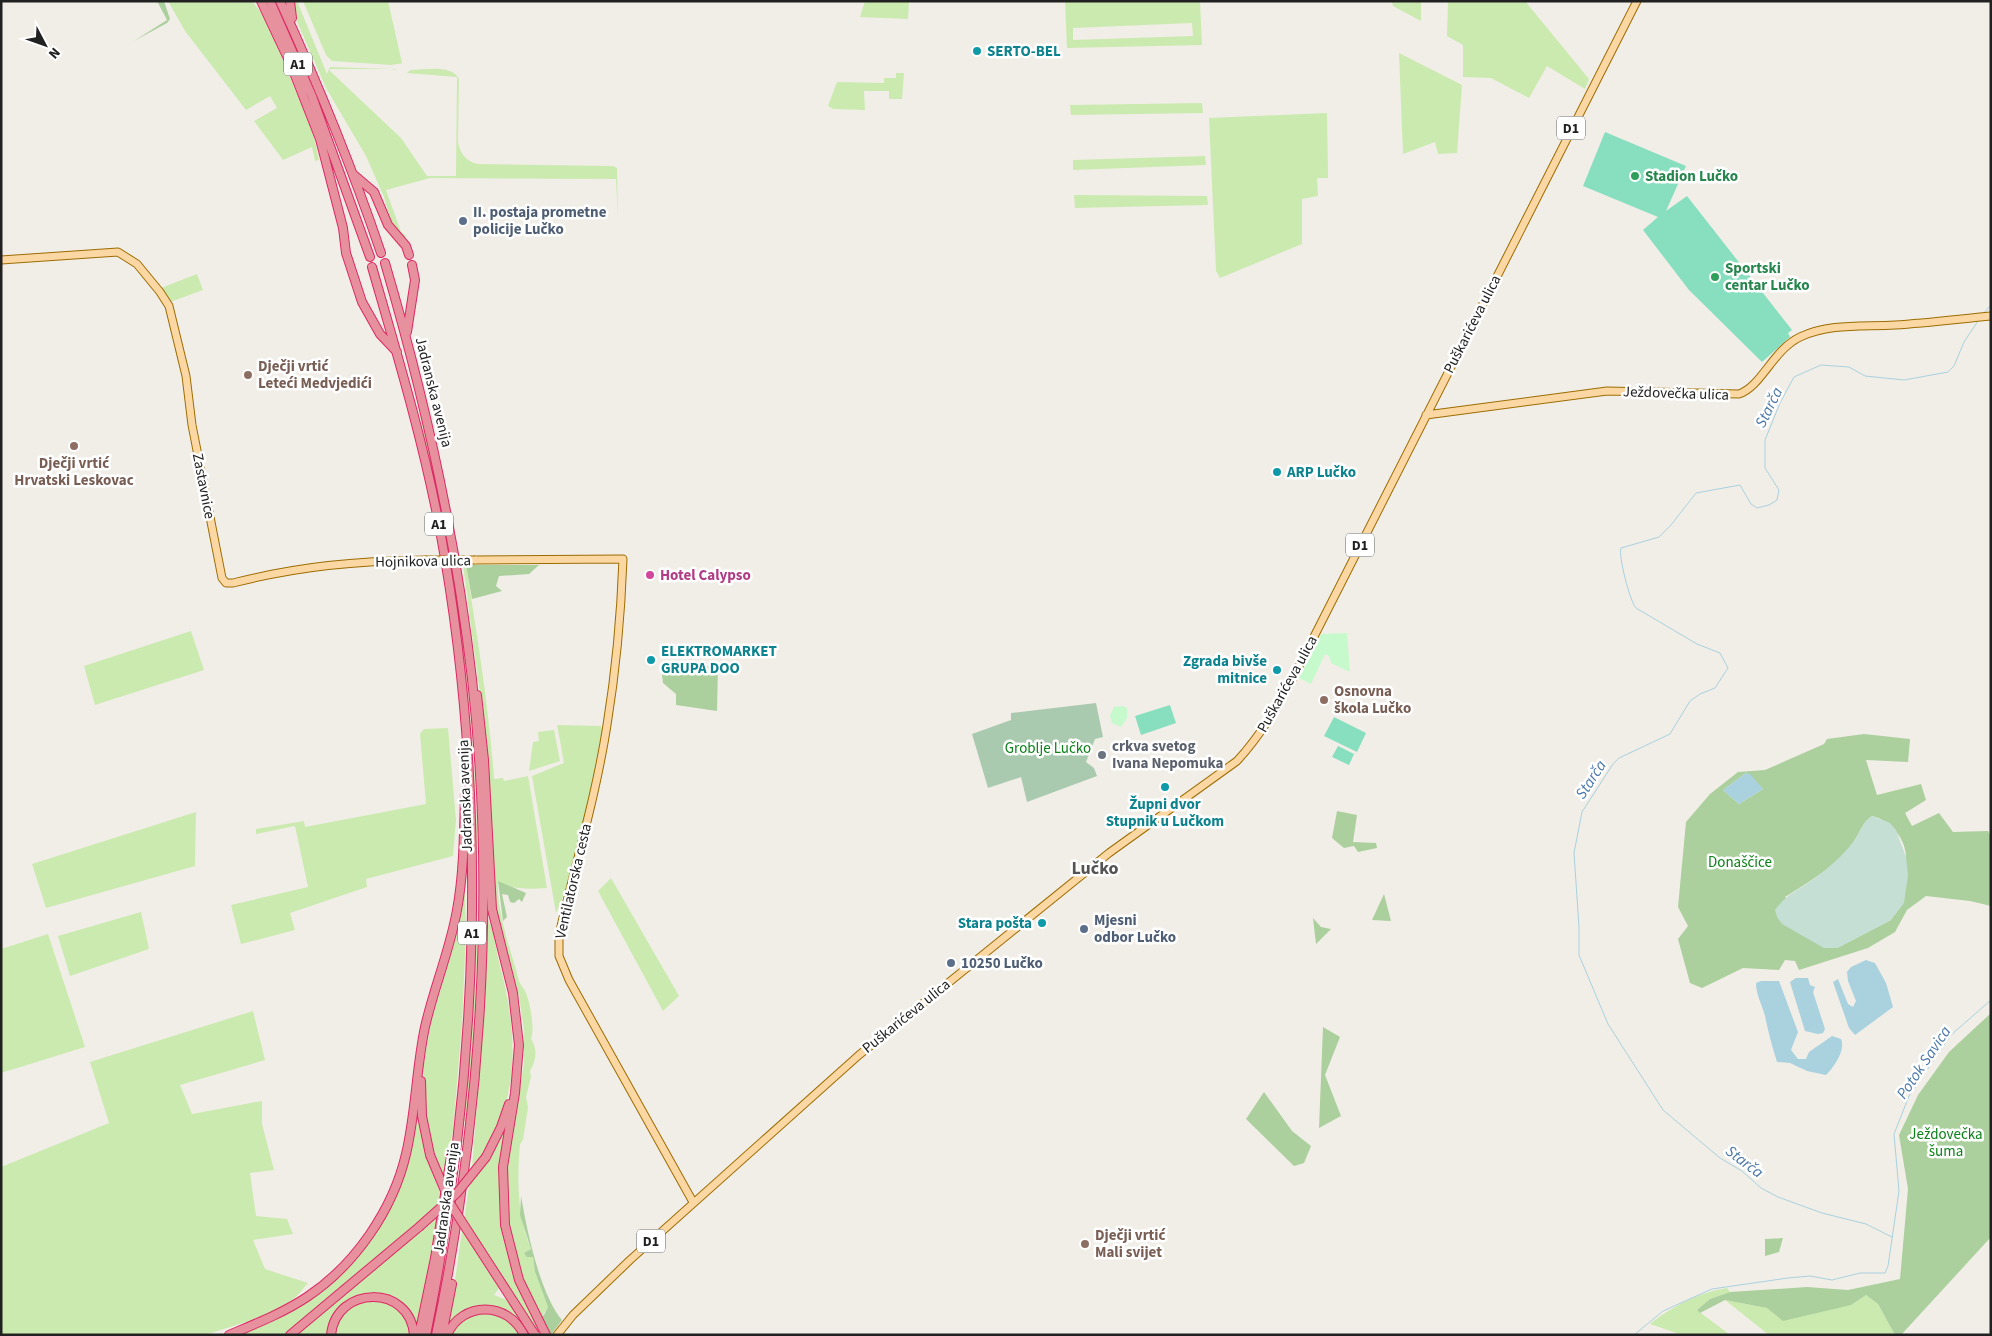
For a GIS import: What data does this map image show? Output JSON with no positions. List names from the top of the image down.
{
  "streets": {
    "highway": ["A1", "Jadranska avenija"],
    "main road": [
      "D1",
      "Puškarićeva ulica",
      "Ježdovečka ulica",
      "Zastavnice",
      "Hojnikova ulica",
      "Ventilatorska cesta"
    ]
  },
  "crossings": [
    ["Puškarićeva ulica", "Ježdovečka ulica"],
    ["Puškarićeva ulica", "Ventilatorska cesta"],
    ["Zastavnice", "Hojnikova ulica"],
    ["Hojnikova ulica", "Ventilatorska cesta"]
  ],
  "districts": ["Lučko"],
  "water": ["Starča", "Potok Savica"],
  "parks": ["Groblje Lučko", "Donaščice", "Ježdovečka šuma"],
  "places": [
    "SERTO-BEL",
    "Stadion Lučko",
    "II. postaja prometne policije Lučko",
    "Sportski centar Lučko",
    "Dječji vrtić Leteći Medvjedići",
    "Dječji vrtić Hrvatski Leskovac",
    "ARP Lučko",
    "Hotel Calypso",
    "ELEKTROMARKET GRUPA DOO",
    "Zgrada bivše mitnice",
    "Osnovna škola Lučko",
    "crkva svetog Ivana Nepomuka",
    "Župni dvor Stupnik u Lučkom",
    "Stara pošta",
    "Mjesni odbor Lučko",
    "10250 Lučko",
    "Dječji vrtić Mali svijet"
  ],
  "north": "bottom right"
}
